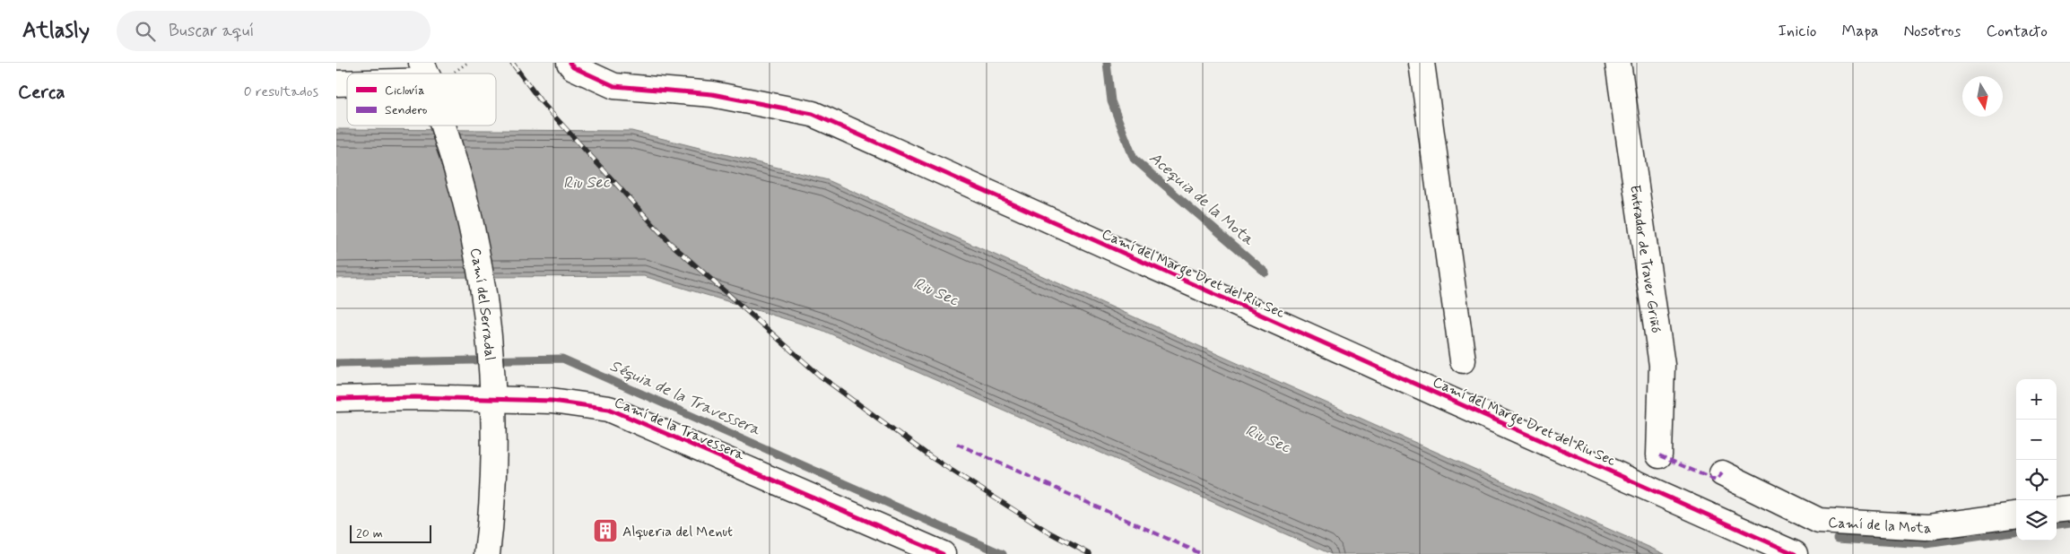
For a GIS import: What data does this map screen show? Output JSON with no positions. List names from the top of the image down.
{
  "streets": {
    "street": [
      "Entrador de Traver Griñó",
      "Camí del Marge Dret del Riu Sec",
      "Camí del Serradal",
      "Camí de la Travessera",
      "Camí de la Mota"
    ]
  },
  "crossings": [
    ["Camí del Serradal", "Camí de la Travessera"]
  ],
  "water": ["Riu Sec", "Acequia de la Mota", "Séquia de la Travessera"],
  "places": {
    "building": ["Alqueria del Menut"]
  },
  "legend": ["Ciclovía", "Sendero"],
  "scale_bar": "20 m",
  "north": "bottom",
  "page": {
    "header": "Atlasly",
    "search": "Buscar aquí",
    "nav": [
      "Inicio",
      "Mapa",
      "Nosotros",
      "Contacto"
    ],
    "heading": ["Cerca", "0 resultados"],
    "map_buttons": ["+", "−"],
    "scale": "20 m"
  }
}
